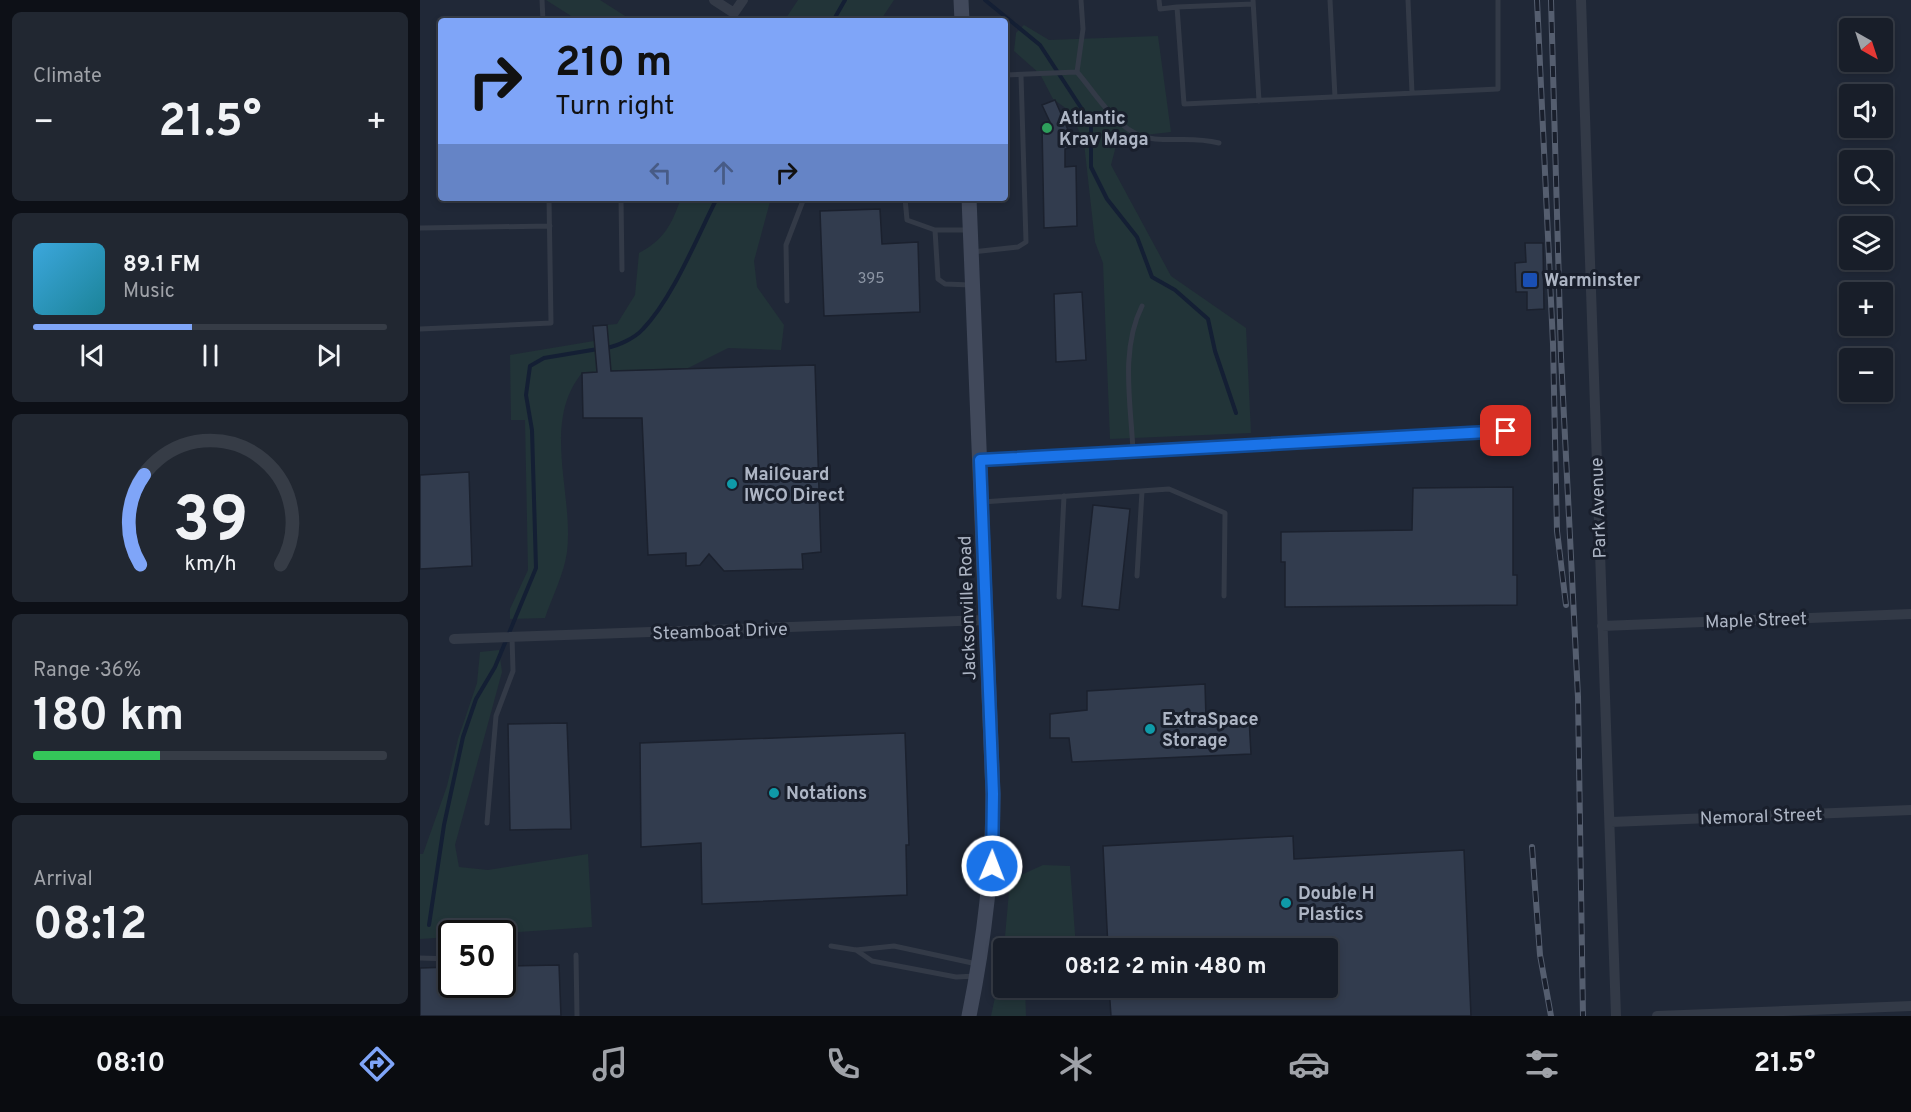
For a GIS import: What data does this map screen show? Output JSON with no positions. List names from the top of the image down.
{
  "streets": {
    "main road": ["Jacksonville Road"],
    "street": [
      "Park Avenue",
      "Maple Street",
      "Steamboat Drive",
      "Nemoral Street"
    ]
  },
  "crossings": [
    ["Park Avenue", "Maple Street"],
    ["Park Avenue", "Nemoral Street"],
    ["Jacksonville Road", "Steamboat Drive"]
  ],
  "places": {
    "other": [
      "Atlantic Krav Maga",
      "MailGuard IWCO Direct",
      "ExtraSpace Storage",
      "Notations",
      "Double H Plastics"
    ],
    "transit": ["Warminster"]
  },
  "house_numbers": ["395"],
  "north": "bottom right",
  "page": {
    "tile": [
      "Climate",
      ["Range · 36%", "180 km"],
      ["Arrival", "08:12"]
    ],
    "map_buttons": ["+", "−"],
    "turn": ["210 m", "Turn right"],
    "heat": ["−", "21.5°", "+"],
    "song": ["89.1 FM", "Music"],
    "limit": "50",
    "trip": "08:12 · 2 min · 480 m",
    "tabs": ["08:10", "21.5°"],
    "gauge": ["39", "km/h"]
  }
}
